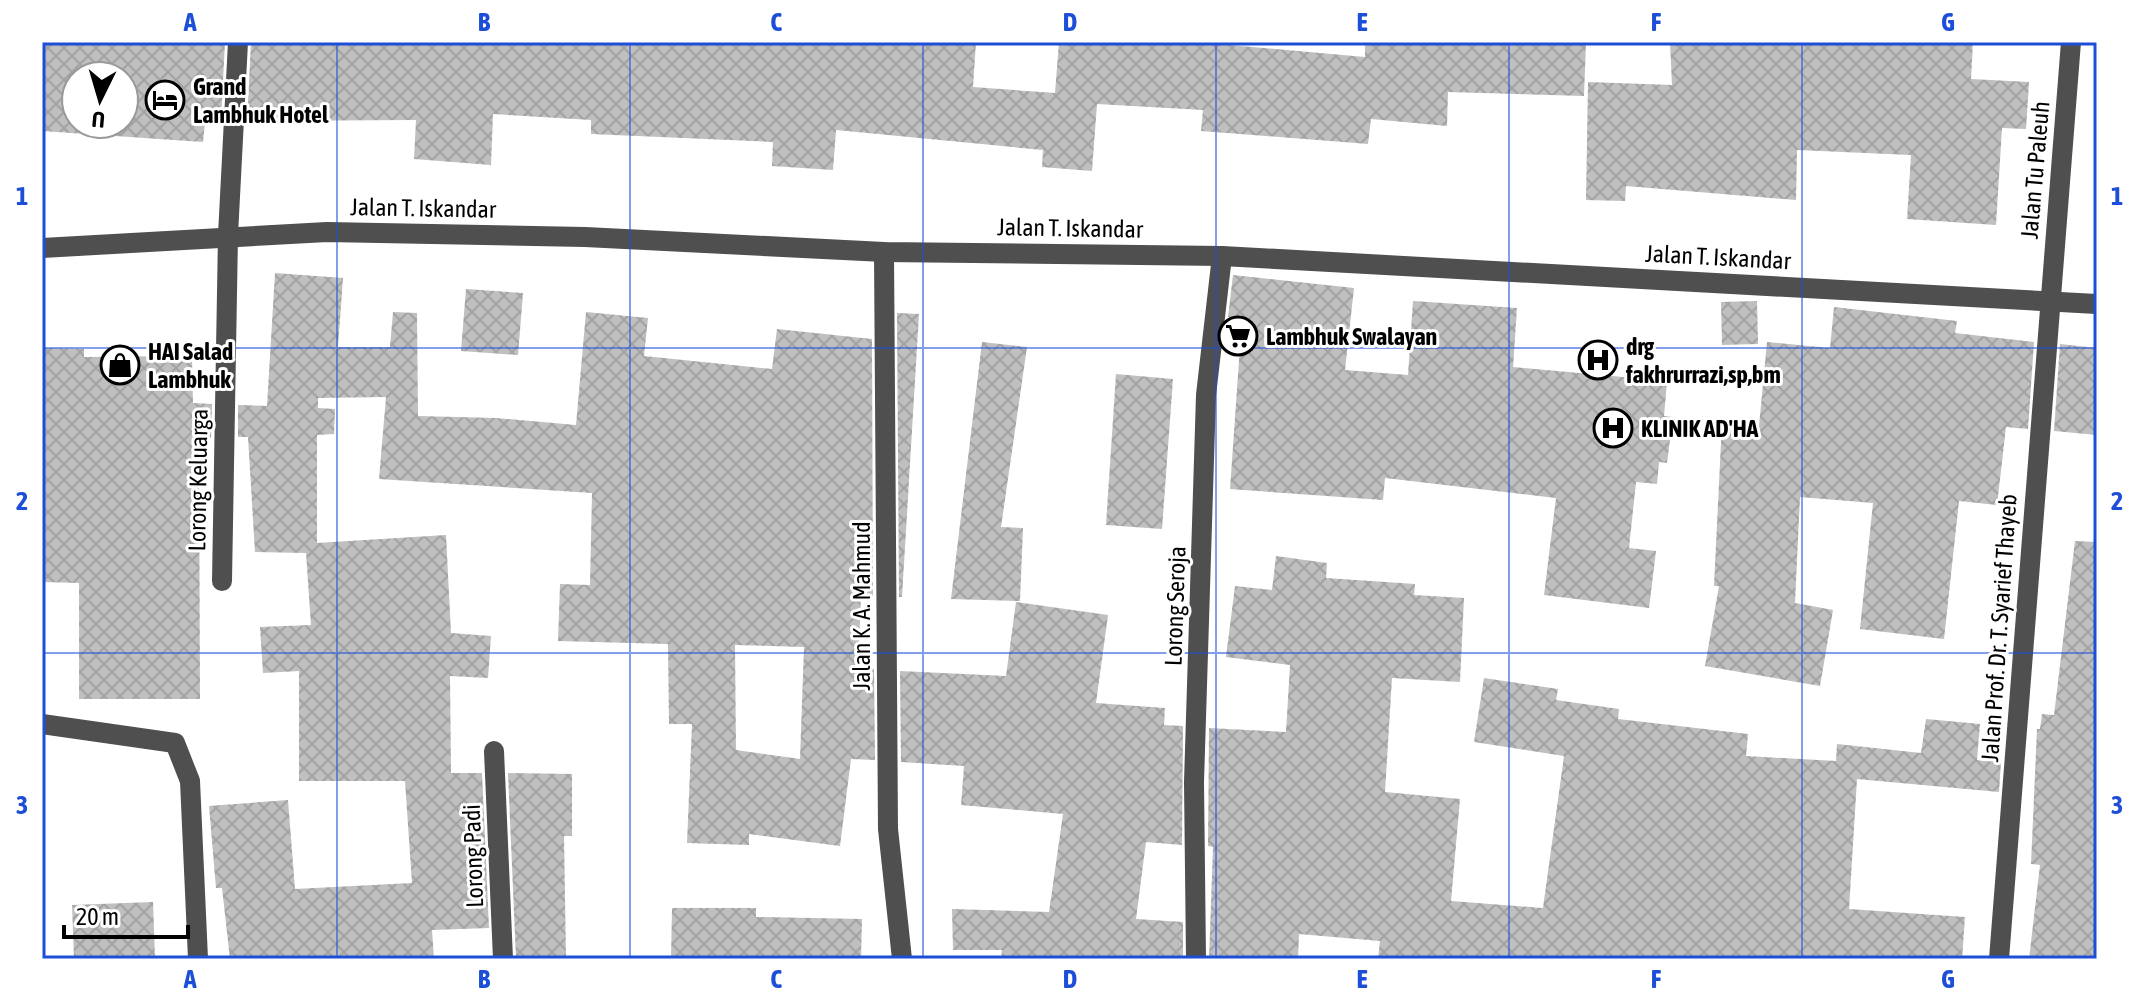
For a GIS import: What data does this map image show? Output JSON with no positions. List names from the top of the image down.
{
  "streets": {
    "street": [
      "Jalan Tu Paleuh",
      "Jalan T. Iskandar",
      "Lorong Keluarga",
      "Jalan K. A. Mahmud",
      "Lorong Seroja",
      "Jalan Prof. Dr. T. Syarief Thayeb",
      "Lorong Padi"
    ]
  },
  "crossings": [
    ["Jalan Tu Paleuh", "Jalan T. Iskandar"],
    ["Jalan Tu Paleuh", "Jalan Prof. Dr. T. Syarief Thayeb"],
    ["Jalan T. Iskandar", "Lorong Keluarga"],
    ["Jalan T. Iskandar", "Jalan K. A. Mahmud"],
    ["Jalan T. Iskandar", "Lorong Seroja"],
    ["Jalan T. Iskandar", "Jalan Prof. Dr. T. Syarief Thayeb"]
  ],
  "places": {
    "hotel": ["Grand Lambhuk Hotel"],
    "supermarket": ["Lambhuk Swalayan"],
    "hospital": ["drg fakhrurrazi,sp,bm", "KLINIK AD'HA"],
    "shop": ["HAI Salad Lambhuk"]
  },
  "scale_bar": "20 m",
  "north": "bottom",
  "grid": {
    "columns": [
      "A",
      "B",
      "C",
      "D",
      "E",
      "F",
      "G"
    ],
    "rows": ["1", "2", "3"]
  }
}
